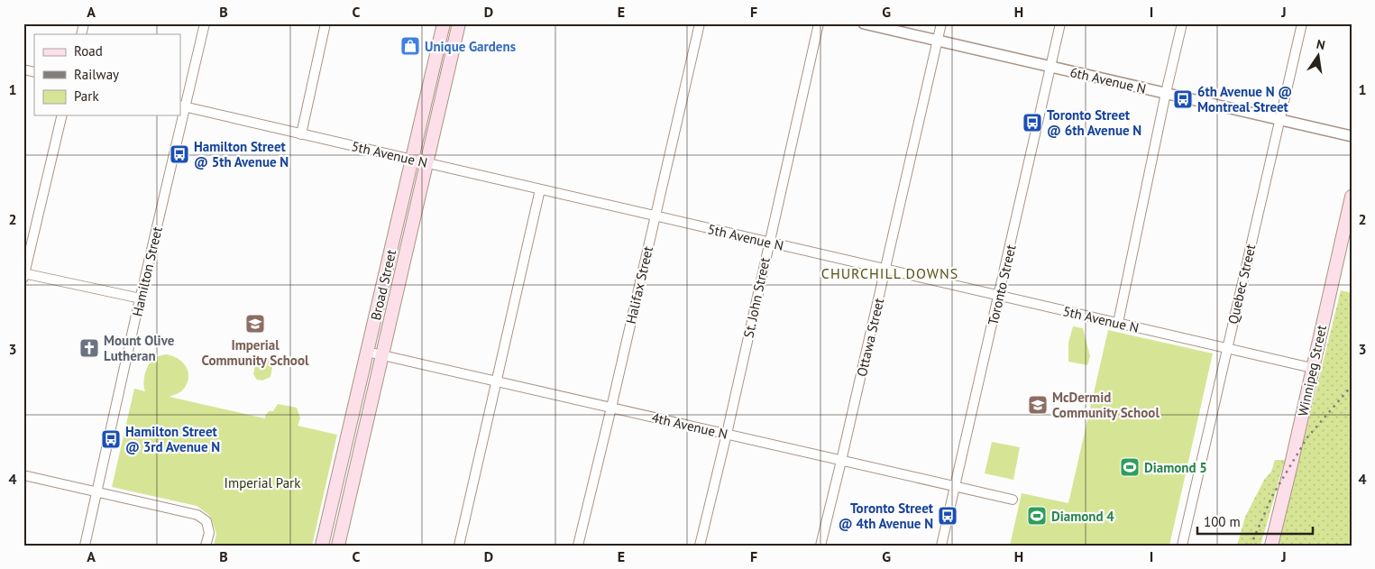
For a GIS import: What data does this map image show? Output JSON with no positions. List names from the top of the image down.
{
  "streets": {
    "main road": ["Broad Street", "Winnipeg Street"],
    "street": [
      "6th Avenue N",
      "5th Avenue N",
      "Hamilton Street",
      "Quebec Street",
      "Halifax Street",
      "Toronto Street",
      "St. John Street",
      "Ottawa Street",
      "4th Avenue N"
    ]
  },
  "crossings": [
    ["6th Avenue N", "Quebec Street"],
    ["6th Avenue N", "Toronto Street"],
    ["6th Avenue N", "Ottawa Street"],
    ["5th Avenue N", "Hamilton Street"],
    ["5th Avenue N", "Quebec Street"],
    ["5th Avenue N", "Broad Street"],
    ["5th Avenue N", "Halifax Street"],
    ["5th Avenue N", "Toronto Street"],
    ["5th Avenue N", "St. John Street"],
    ["5th Avenue N", "Ottawa Street"],
    ["5th Avenue N", "Winnipeg Street"],
    ["Broad Street", "4th Avenue N"],
    ["Halifax Street", "4th Avenue N"],
    ["Toronto Street", "4th Avenue N"],
    ["St. John Street", "4th Avenue N"],
    ["Ottawa Street", "4th Avenue N"]
  ],
  "districts": ["CHURCHILL DOWNS"],
  "parks": ["Imperial Park"],
  "places": {
    "shop": ["Unique Gardens"],
    "bus stop": [
      "6th Avenue N @ Montreal Street",
      "Toronto Street @ 6th Avenue N",
      "Hamilton Street @ 5th Avenue N",
      "Hamilton Street @ 3rd Avenue N",
      "Toronto Street @ 4th Avenue N"
    ],
    "school or university": ["Imperial Community School", "McDermid Community School"],
    "church": ["Mount Olive Lutheran"],
    "sports": ["Diamond 5", "Diamond 4"]
  },
  "legend": ["Road", "Railway", "Park"],
  "scale_bar": "100 m",
  "north": "top",
  "grid": {
    "columns": [
      "A",
      "B",
      "C",
      "D",
      "E",
      "F",
      "G",
      "H",
      "I",
      "J"
    ],
    "rows": [
      "1",
      "2",
      "3",
      "4"
    ]
  }
}
